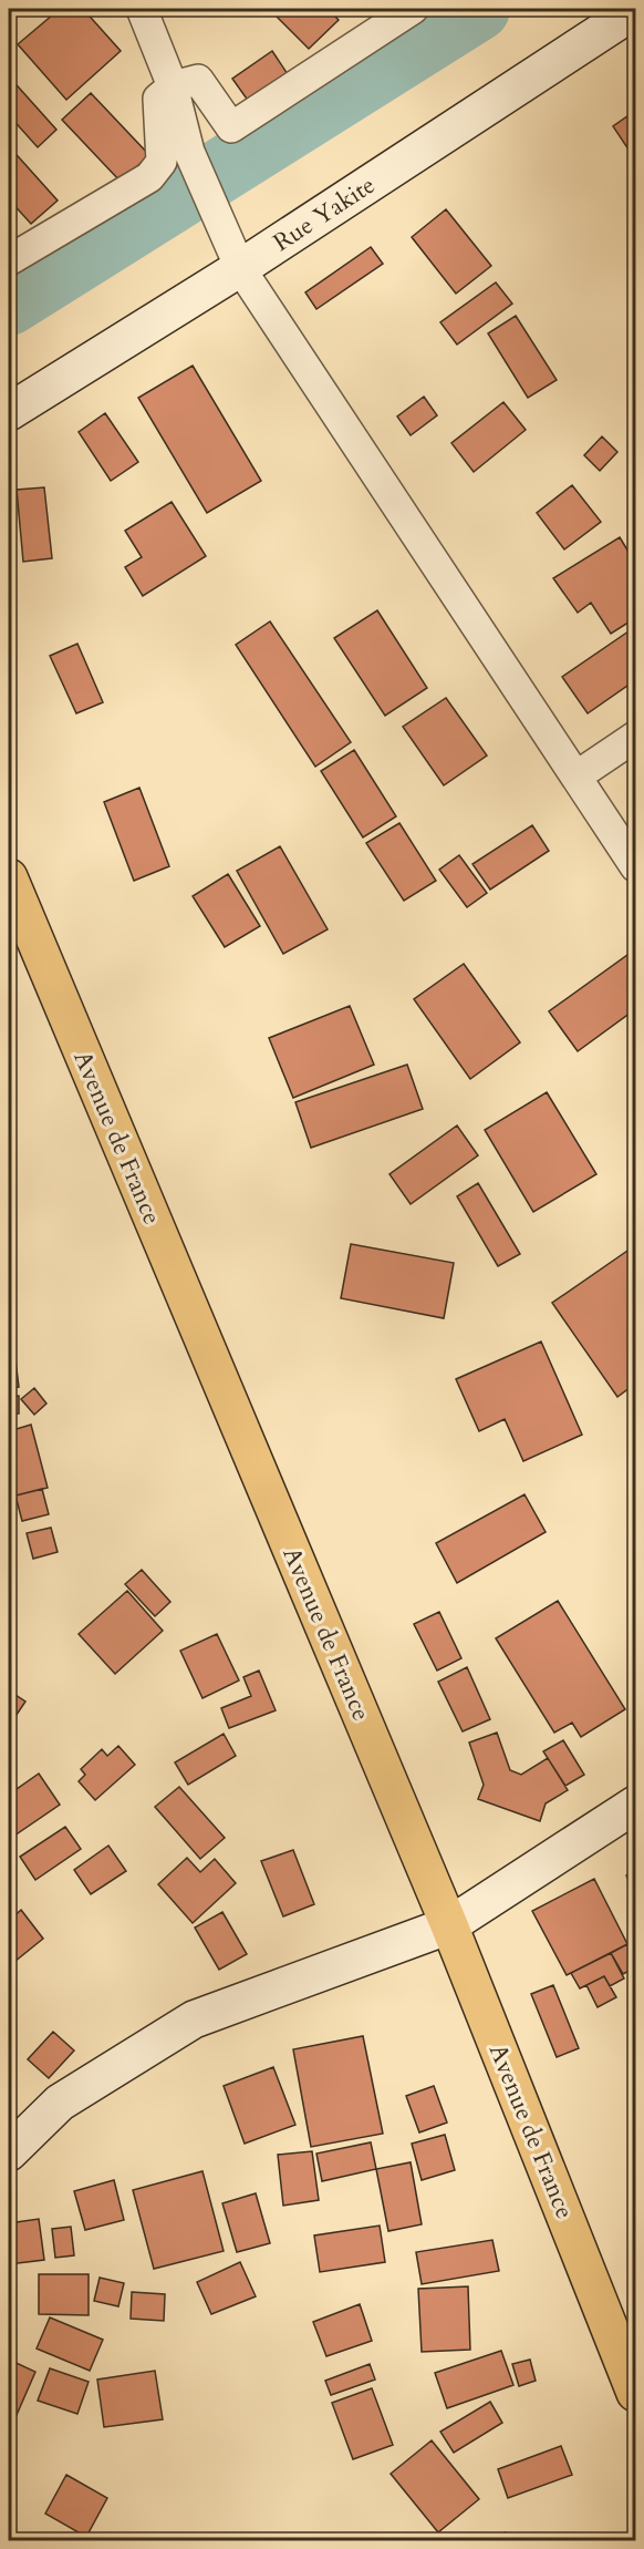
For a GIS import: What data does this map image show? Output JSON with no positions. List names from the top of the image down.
{
  "streets": {
    "main road": ["Rue Yakite", "Avenue de France"]
  }
}
